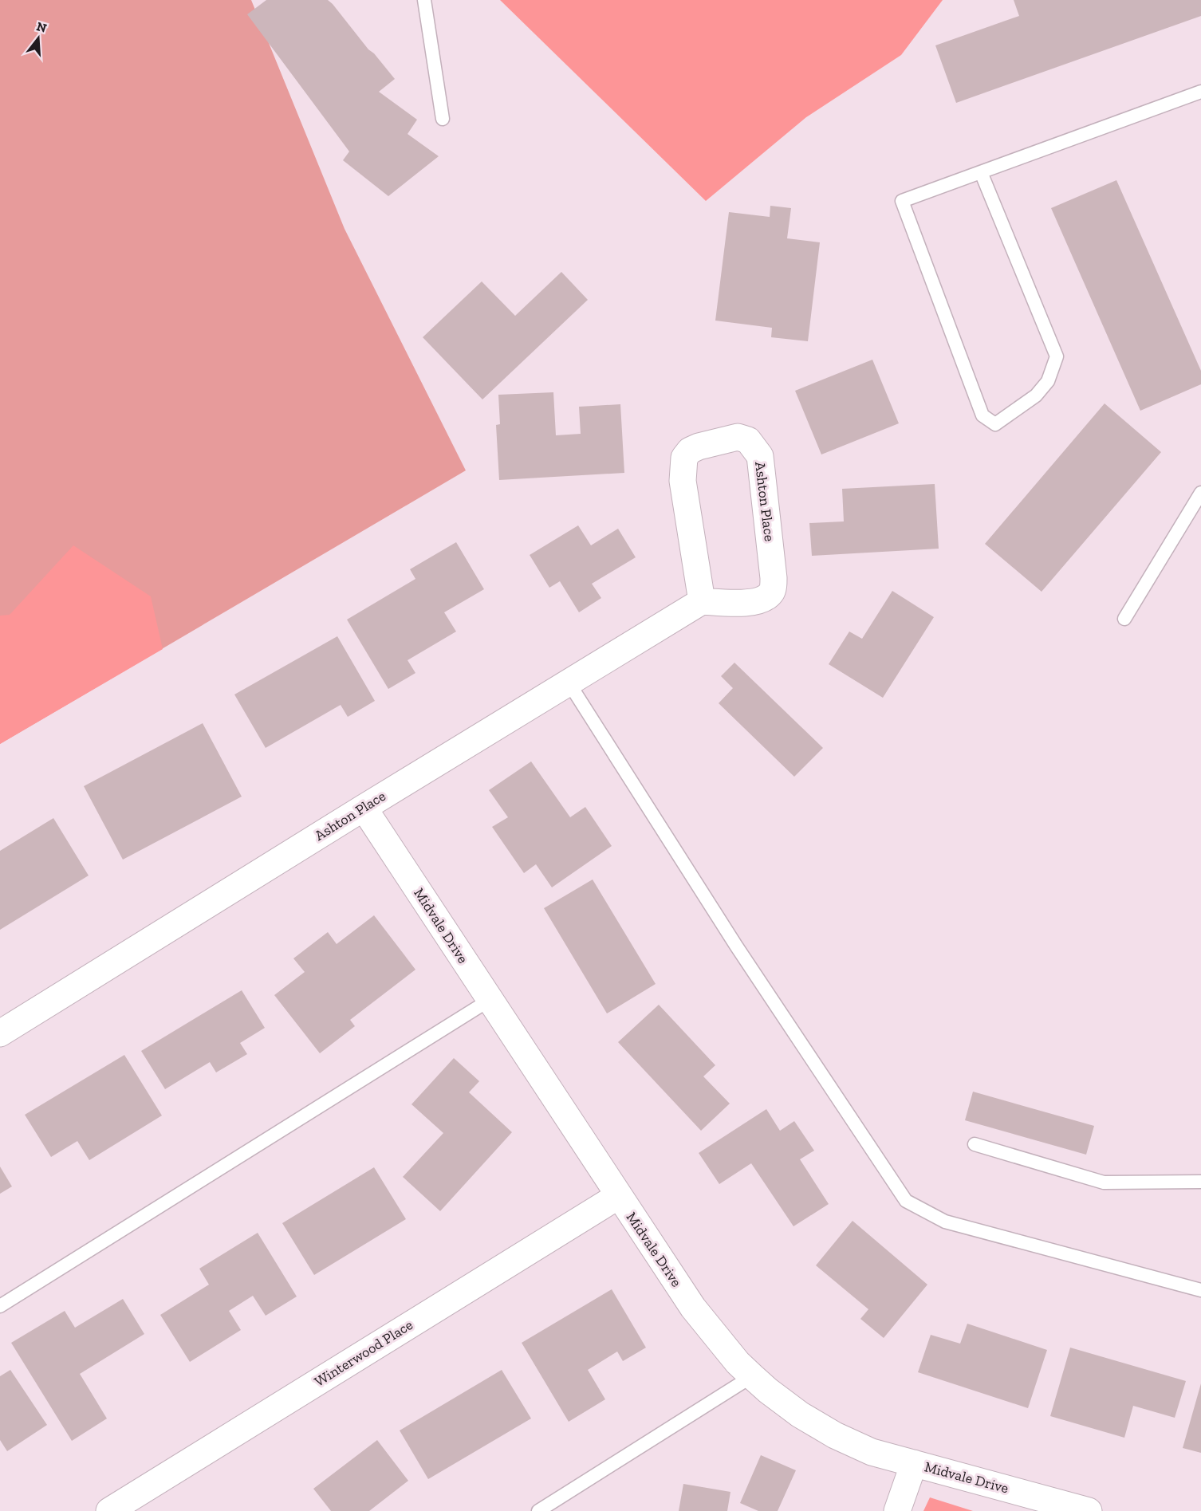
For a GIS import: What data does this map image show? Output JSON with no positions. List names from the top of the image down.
{
  "streets": {
    "street": ["Ashton Place", "Midvale Drive", "Winterwood Place"]
  },
  "crossings": [
    ["Ashton Place", "Midvale Drive"],
    ["Midvale Drive", "Winterwood Place"]
  ],
  "north": "top"
}
